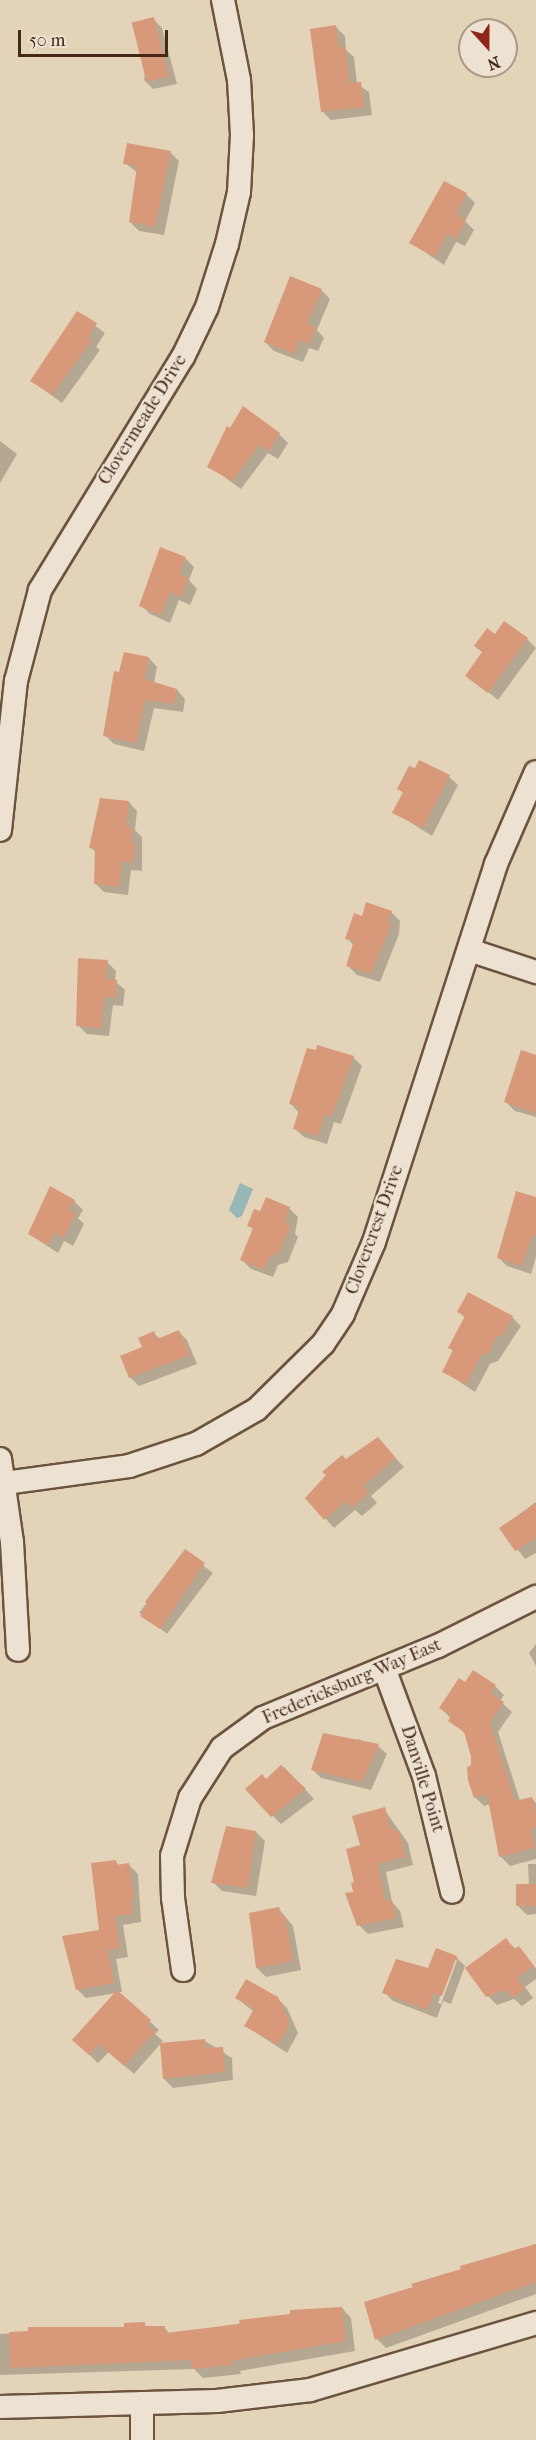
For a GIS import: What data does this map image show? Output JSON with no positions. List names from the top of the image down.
{
  "streets": {
    "street": [
      "Clovermeade Drive",
      "Clovercrest Drive",
      "Fredericksburg Way East",
      "Danville Point"
    ]
  },
  "crossings": [
    ["Fredericksburg Way East", "Danville Point"]
  ],
  "scale_bar": "50 m",
  "north": "bottom"
}
